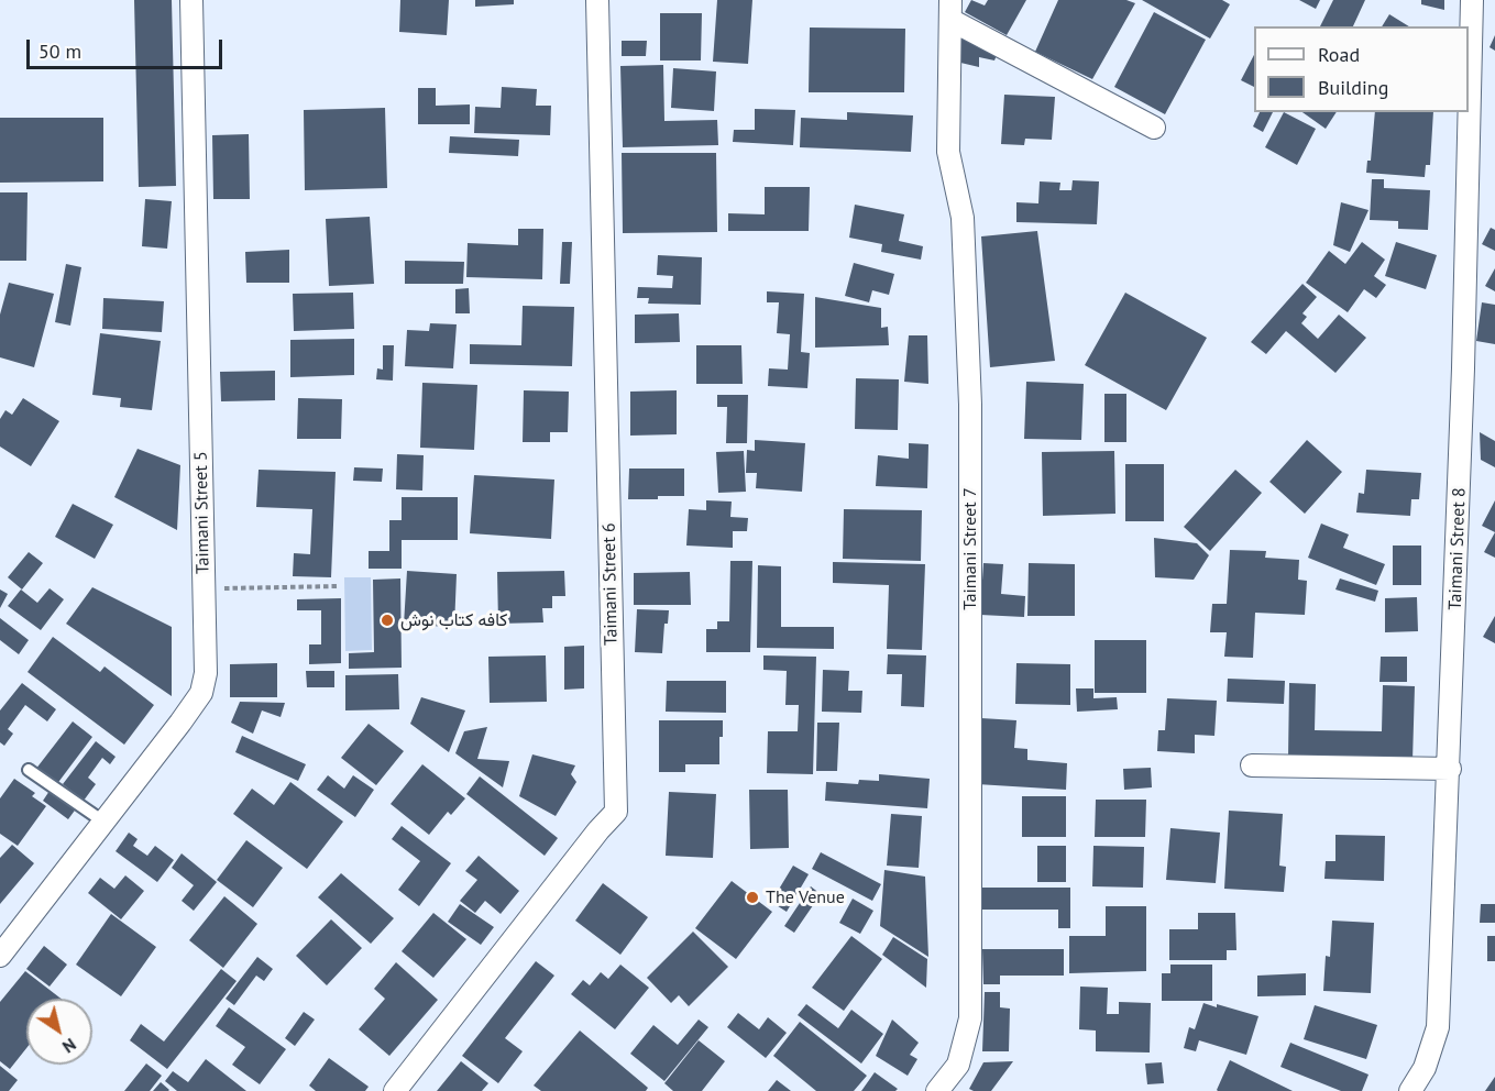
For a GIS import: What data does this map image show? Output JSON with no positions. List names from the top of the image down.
{
  "streets": {
    "street": [
      "Taimani Street 5",
      "Taimani Street 7",
      "Taimani Street 8",
      "Taimani Street 6"
    ]
  },
  "places": ["کافه کتاب نوش", "The Venue"],
  "legend": ["Road", "Building"],
  "scale_bar": "50 m",
  "north": "bottom right"
}
